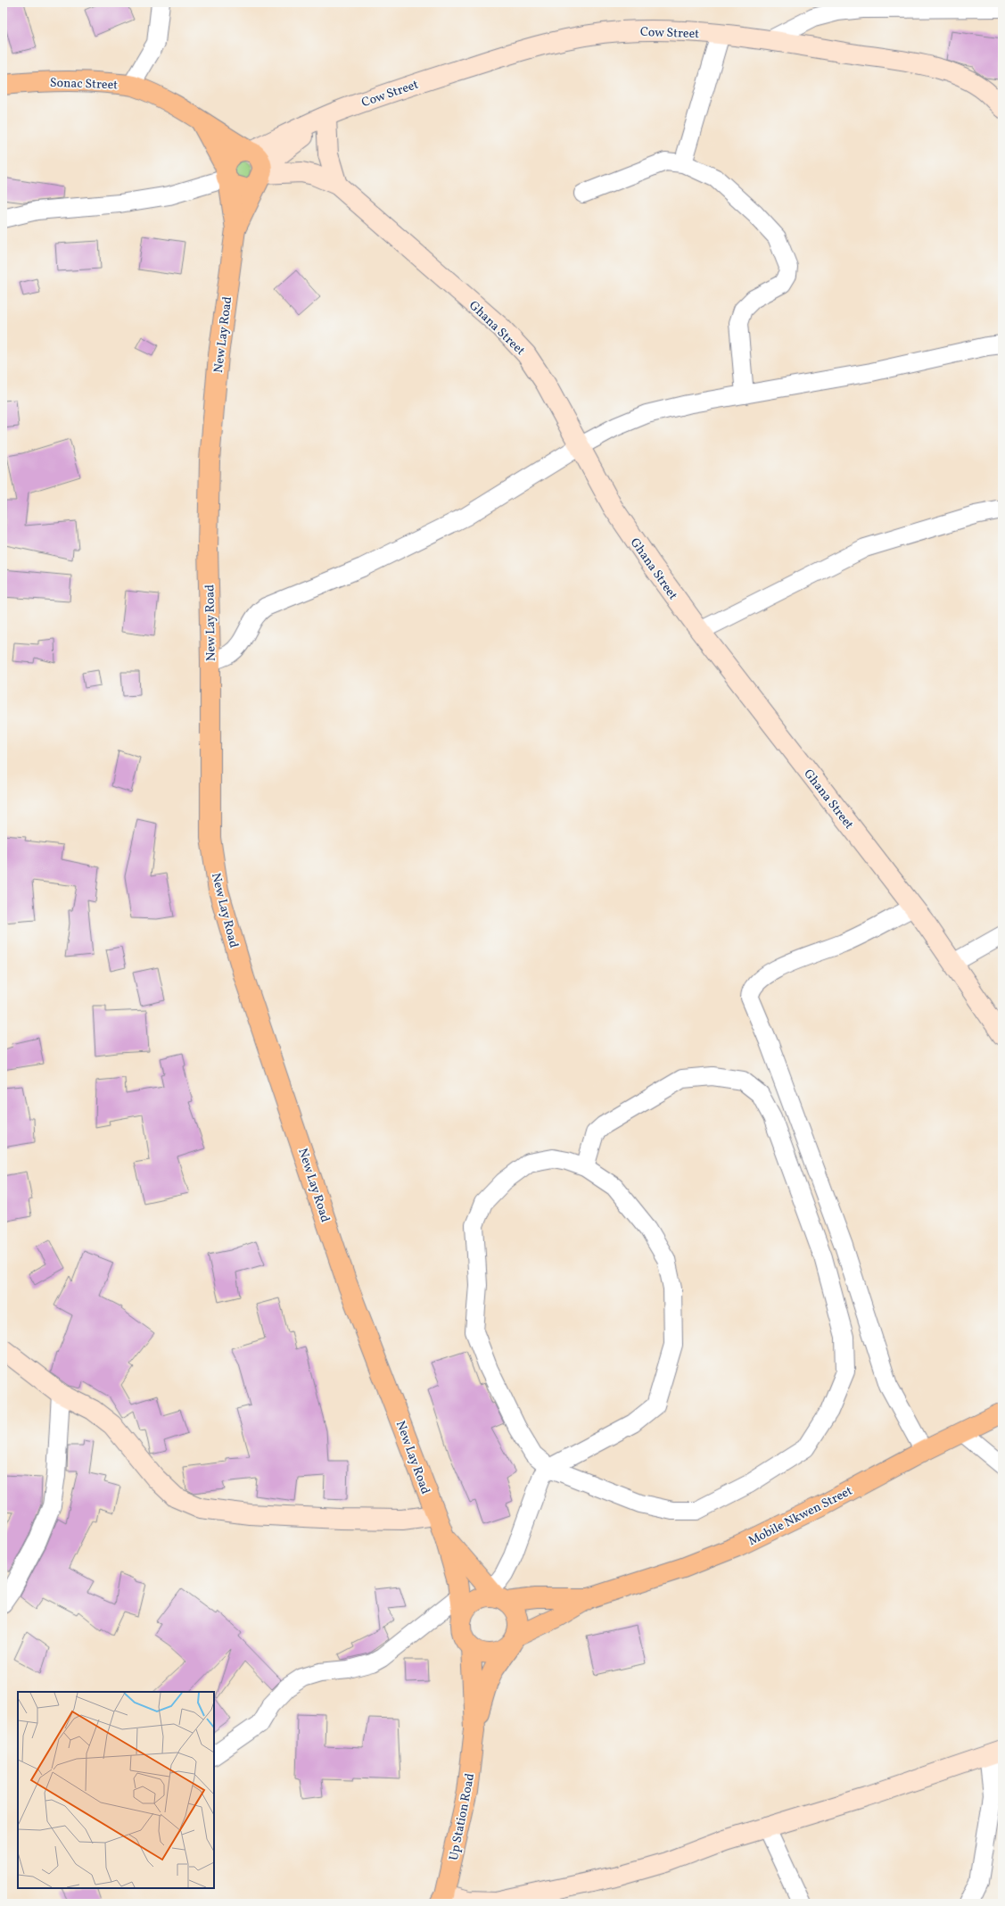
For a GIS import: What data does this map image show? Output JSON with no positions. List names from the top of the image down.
{
  "streets": {
    "highway": [
      "Sonac Street",
      "New Lay Road",
      "Mobile Nkwen Street",
      "Up Station Road"
    ],
    "street": ["Cow Street", "Ghana Street"]
  },
  "crossings": [
    ["Cow Street", "Sonac Street"],
    ["Cow Street", "Ghana Street"],
    ["Sonac Street", "Ghana Street"]
  ]
}
